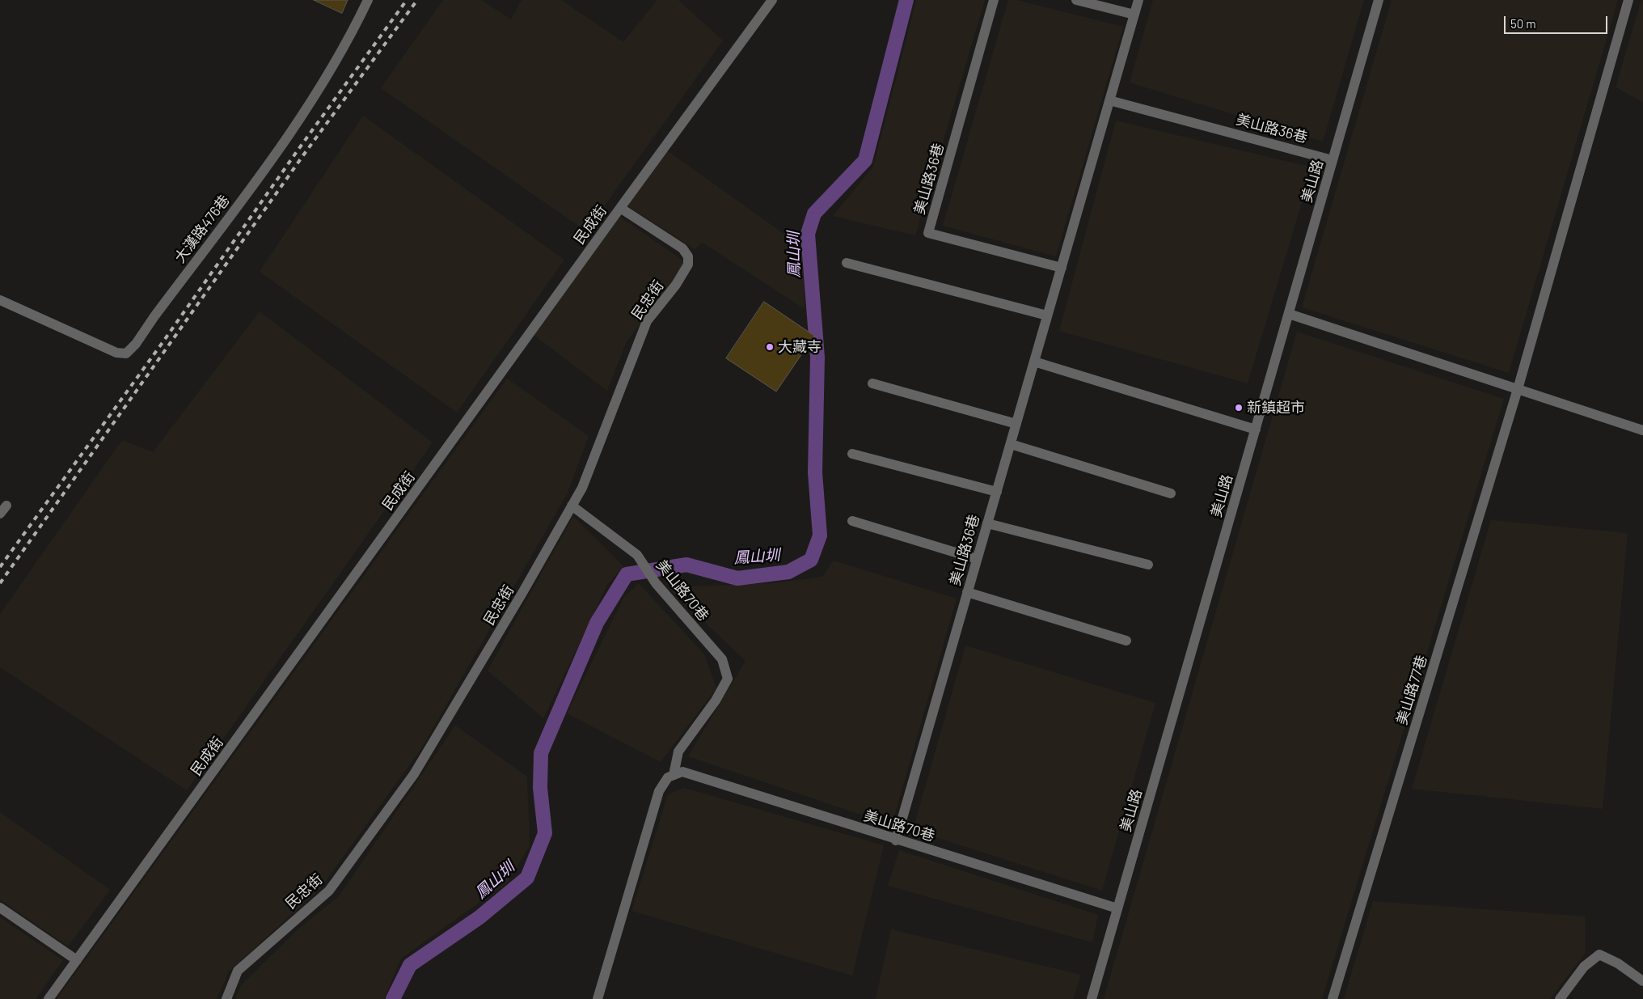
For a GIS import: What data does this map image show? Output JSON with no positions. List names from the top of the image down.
{
  "streets": {
    "street": [
      "美山路36巷",
      "美山路",
      "民成街",
      "大漢路476巷",
      "民忠街",
      "美山路70巷",
      "美山路77巷"
    ]
  },
  "crossings": [
    ["美山路36巷", "美山路"],
    ["美山路36巷", "美山路70巷"],
    ["美山路", "美山路70巷"],
    ["民成街", "民忠街"],
    ["民忠街", "美山路70巷"]
  ],
  "water": ["鳳山圳"],
  "places": ["大藏寺", "新鎮超市"],
  "scale_bar": "50 m"
}
